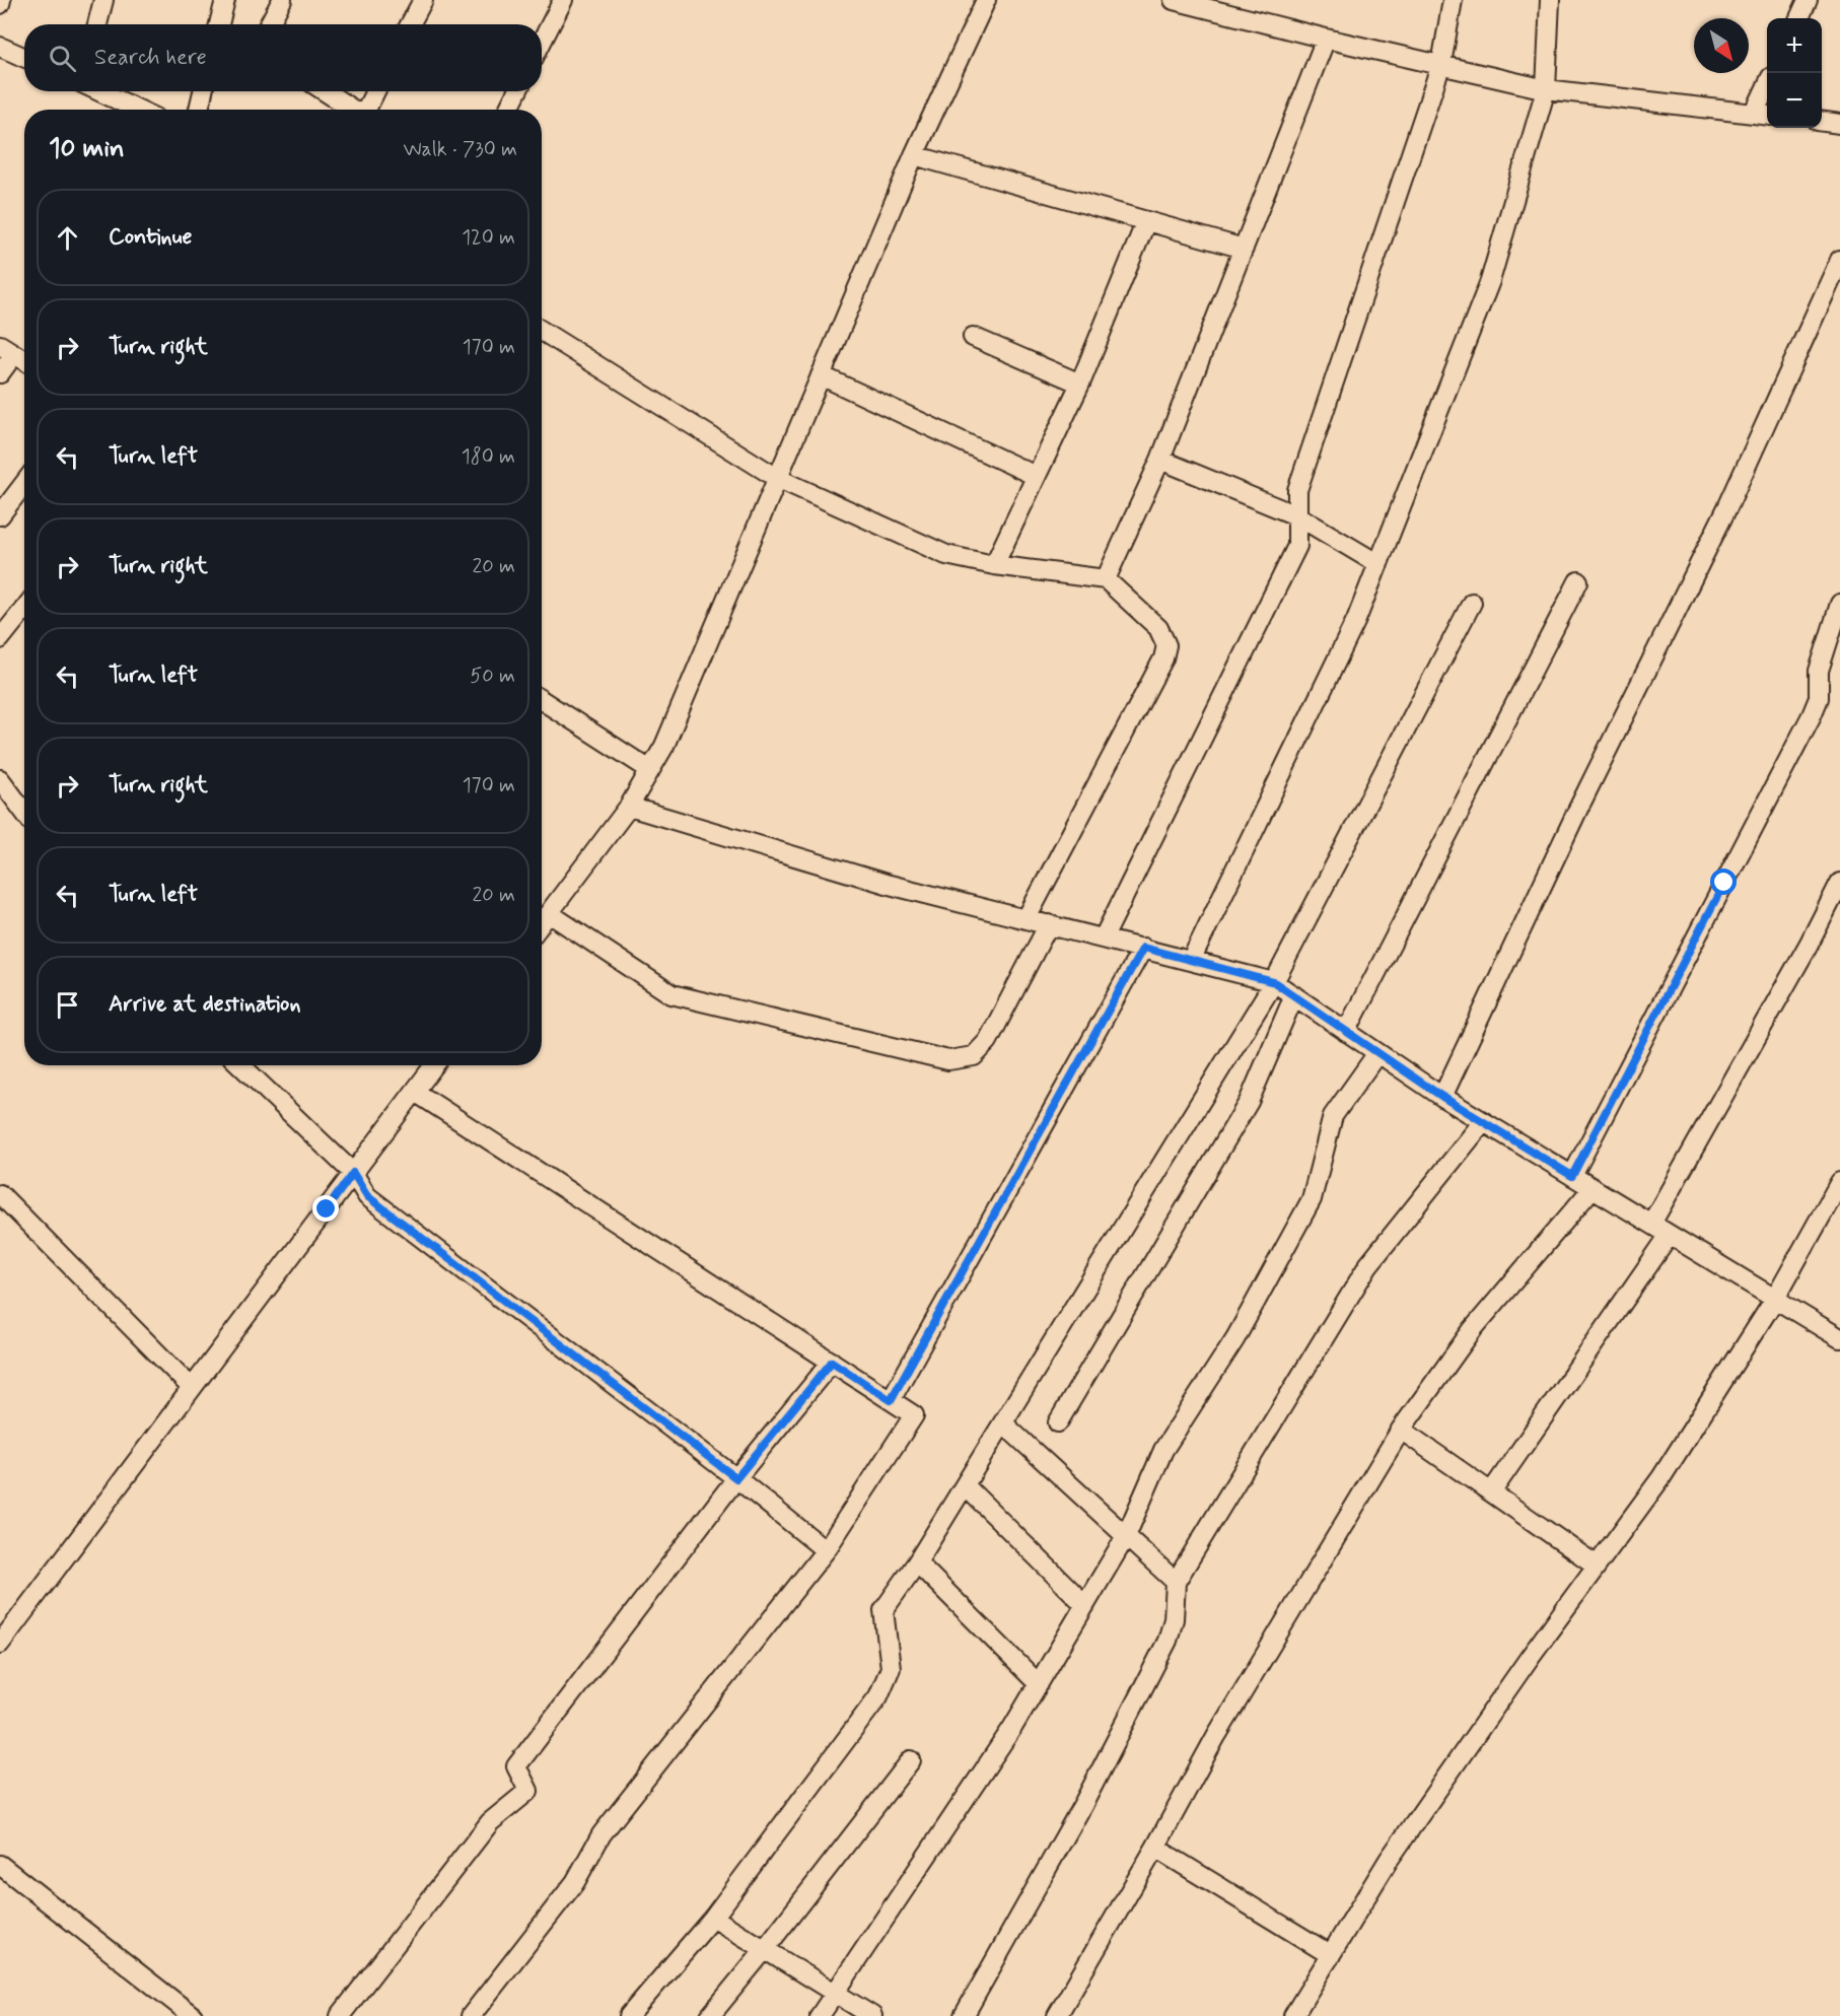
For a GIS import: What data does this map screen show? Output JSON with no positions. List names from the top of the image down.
{
  "north": "bottom right",
  "page": {
    "map_buttons": ["+", "−"],
    "search": "Search here",
    "heading": ["10 min", "Walk · 730 m"],
    "list": [
      ["Continue", "120 m"],
      ["Turn right", "170 m"],
      ["Turn left", "180 m"],
      ["Turn right", "20 m"],
      ["Turn left", "50 m"],
      ["Turn right", "170 m"],
      ["Turn left", "20 m"],
      "Arrive at destination"
    ]
  }
}
